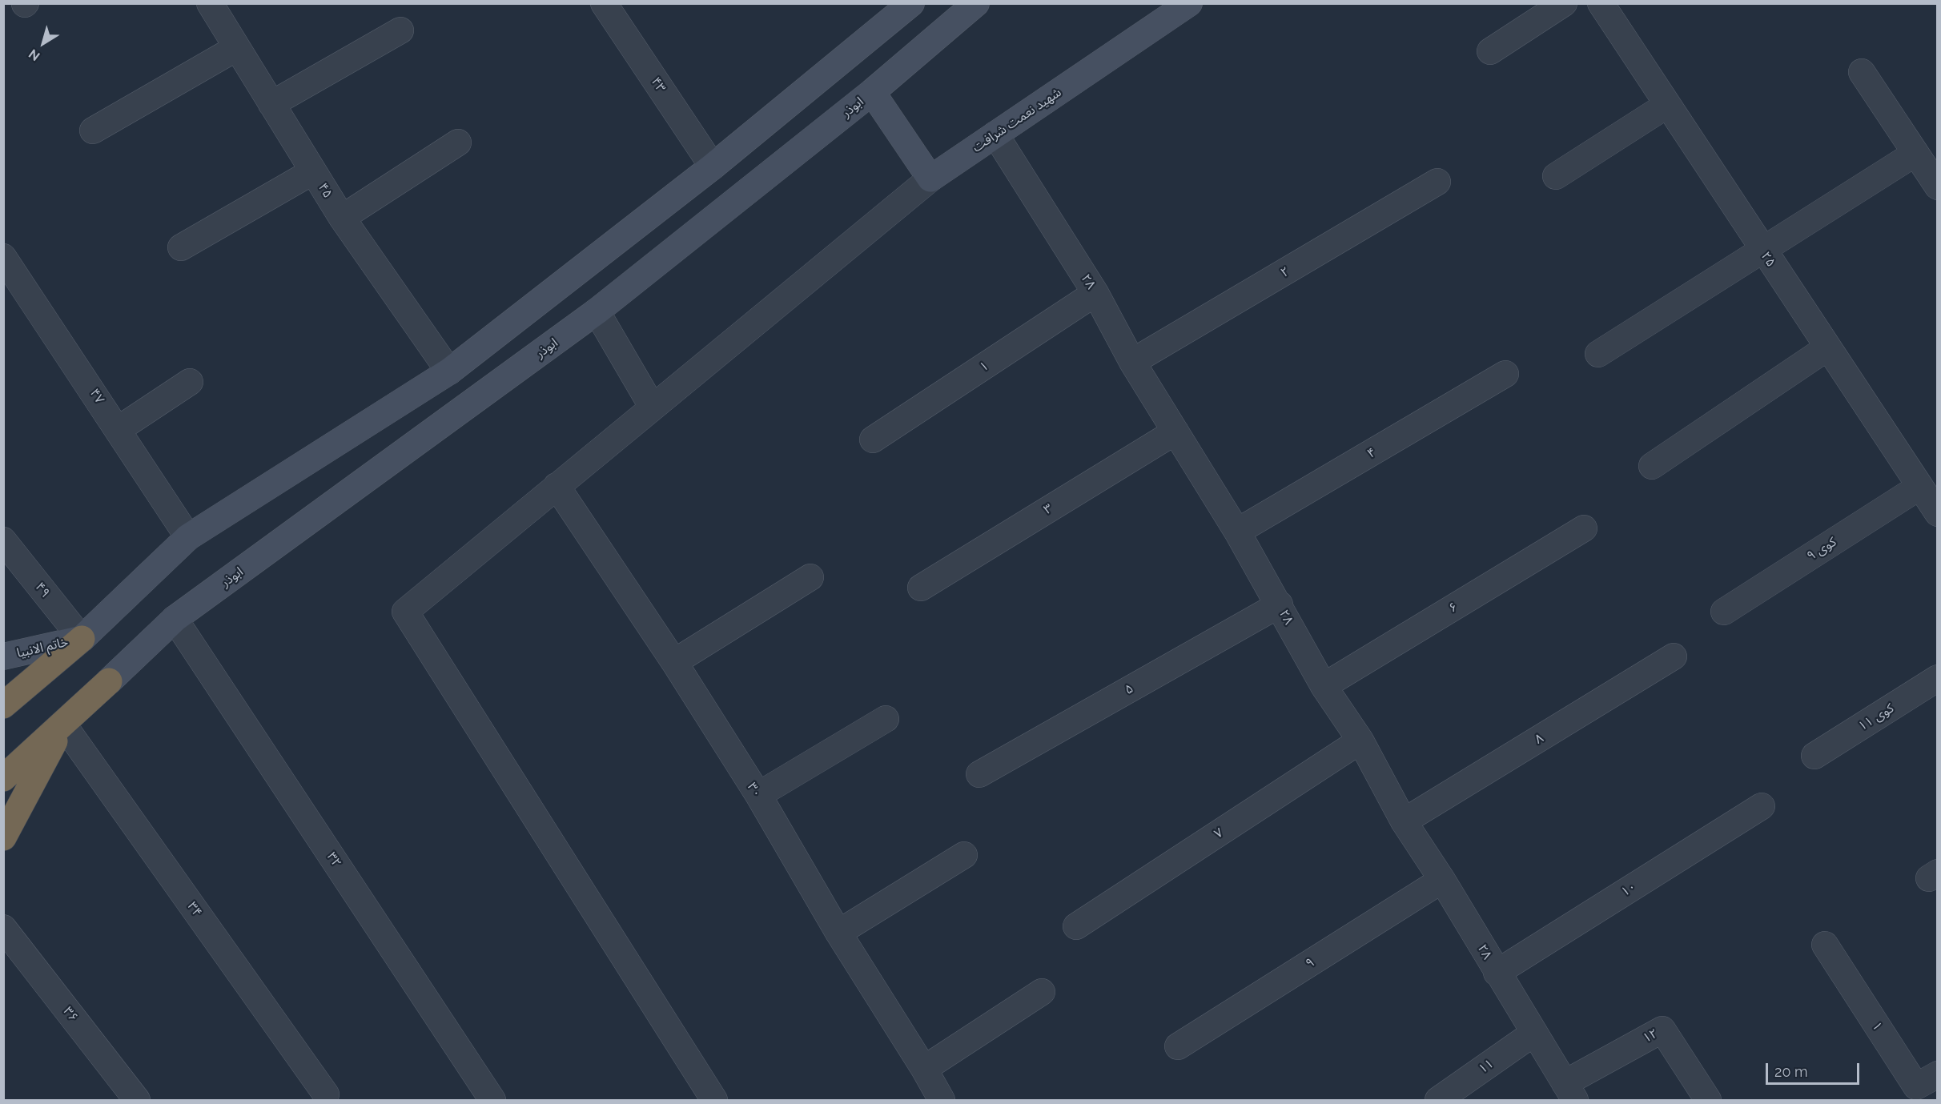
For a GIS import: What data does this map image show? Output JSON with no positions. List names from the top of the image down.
{
  "streets": {
    "main road": ["ابوذر", "شهید نعمت شرافت", "خاتم الانبیا"],
    "street": [
      "۴۳",
      "۴۵",
      "۲۵",
      "۲",
      "۲۸",
      "۱",
      "۴۷",
      "۴",
      "۳",
      "کوی ۹",
      "۴۹",
      "۶",
      "۵",
      "کوی ۱۱",
      "۸",
      "۳۰",
      "۷",
      "۳۲",
      "۱۰",
      "۳۴",
      "۹",
      "۳۶",
      "۱۲",
      "۱۱"
    ]
  },
  "crossings": [
    ["ابوذر", "۳۲"],
    ["شهید نعمت شرافت", "۲۸"],
    ["۲۵", "کوی ۹"],
    ["۲", "۲۸"],
    ["۲۸", "۱"],
    ["۲۸", "۴"],
    ["۲۸", "۳"],
    ["۲۸", "۶"],
    ["۲۸", "۵"],
    ["۲۸", "۸"],
    ["۲۸", "۷"],
    ["۲۸", "۱۰"],
    ["۲۸", "۹"],
    ["۲۸", "۱۲"],
    ["۲۸", "۱۱"],
    ["۴۹", "خاتم الانبیا"]
  ],
  "scale_bar": "20 m",
  "north": "bottom left"
}
